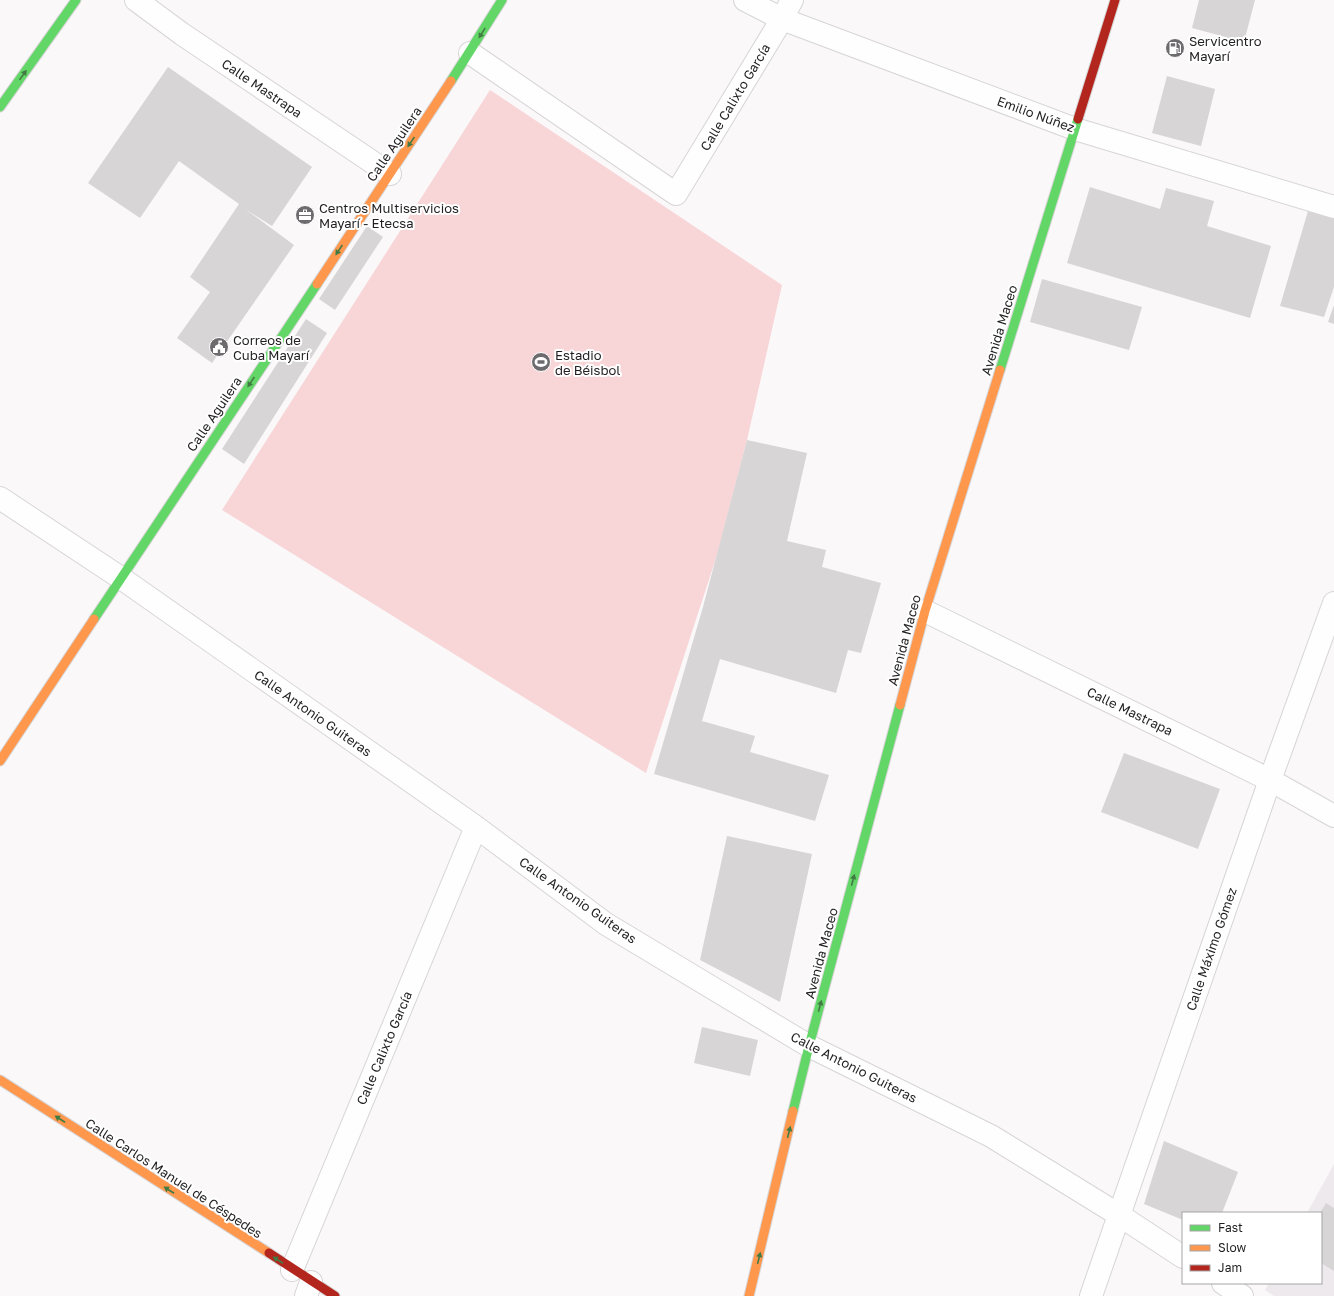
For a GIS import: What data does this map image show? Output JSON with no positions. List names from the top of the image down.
{
  "streets": {
    "main road": ["Calle Aguilera", "Avenida Maceo", "Calle Carlos Manuel de Céspedes"],
    "street": [
      "Calle Mastrapa",
      "Calle Calixto García",
      "Emilio Núñez",
      "Calle Antonio Guiteras",
      "Calle Máximo Gómez"
    ]
  },
  "crossings": [
    ["Calle Mastrapa", "Calle Aguilera"],
    ["Calle Mastrapa", "Avenida Maceo"],
    ["Calle Mastrapa", "Calle Máximo Gómez"],
    ["Calle Calixto García", "Emilio Núñez"],
    ["Calle Calixto García", "Calle Aguilera"],
    ["Calle Calixto García", "Calle Antonio Guiteras"],
    ["Calle Calixto García", "Calle Carlos Manuel de Céspedes"],
    ["Emilio Núñez", "Avenida Maceo"],
    ["Calle Aguilera", "Calle Antonio Guiteras"],
    ["Avenida Maceo", "Calle Antonio Guiteras"],
    ["Calle Antonio Guiteras", "Calle Máximo Gómez"]
  ],
  "one_way": ["Calle Aguilera", "Avenida Maceo", "Calle Carlos Manuel de Céspedes"],
  "places": {
    "fuel station": ["Servicentro Mayarí"],
    "office": ["Centros Multiservicios Mayarí - Etecsa"],
    "public building": ["Correos de Cuba Mayarí"],
    "sports": ["Estadio de Béisbol"]
  },
  "legend": ["Fast", "Slow", "Jam"]
}
